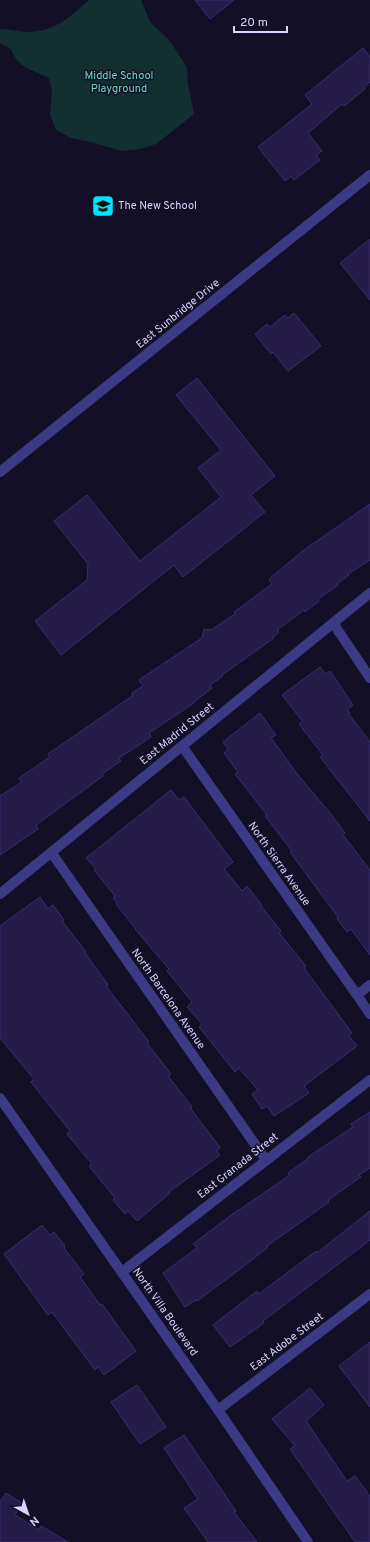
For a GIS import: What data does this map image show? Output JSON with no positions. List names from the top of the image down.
{
  "streets": {
    "street": [
      "East Sunbridge Drive",
      "East Madrid Street",
      "North Sierra Avenue",
      "North Barcelona Avenue",
      "East Granada Street",
      "North Villa Boulevard",
      "East Adobe Street"
    ]
  },
  "crossings": [
    ["East Madrid Street", "North Sierra Avenue"],
    ["East Madrid Street", "North Barcelona Avenue"],
    ["North Barcelona Avenue", "East Granada Street"],
    ["East Granada Street", "North Villa Boulevard"],
    ["North Villa Boulevard", "East Adobe Street"]
  ],
  "parks": ["Middle School Playground"],
  "places": {
    "school or university": ["The New School"]
  },
  "scale_bar": "20 m",
  "north": "bottom right"
}
